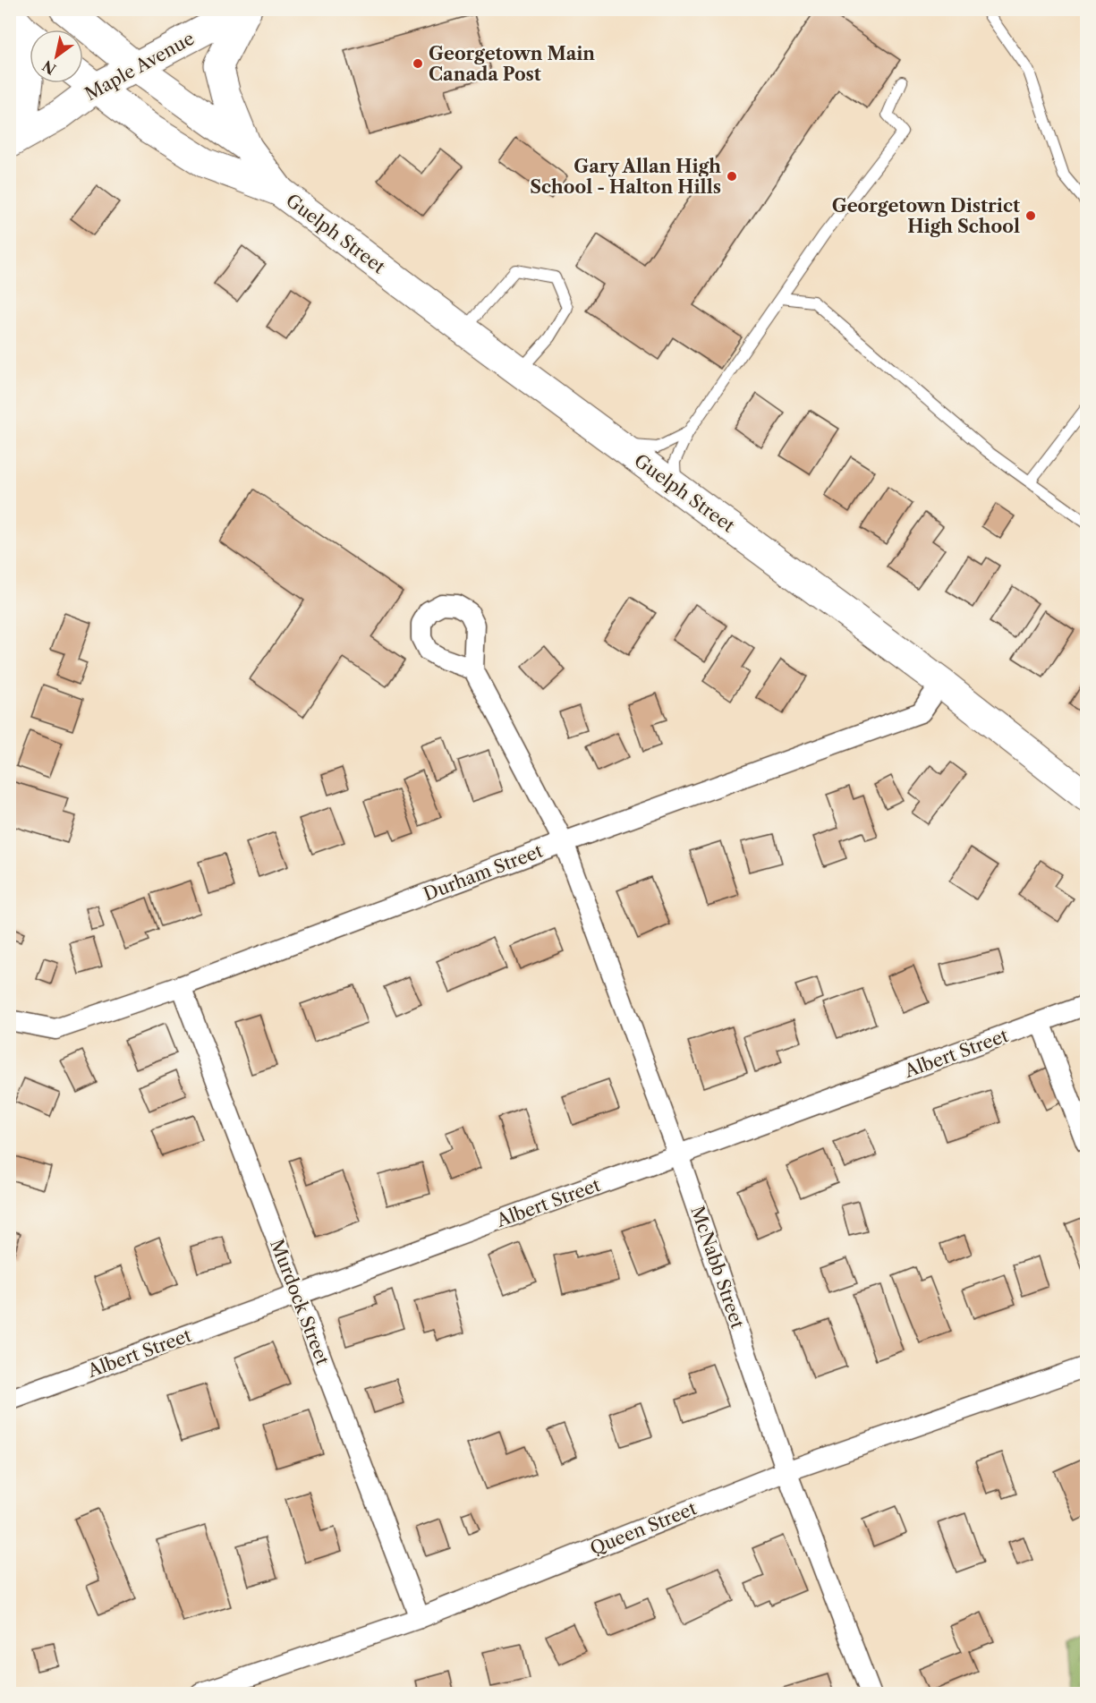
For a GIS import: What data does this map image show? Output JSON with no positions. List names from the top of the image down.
{
  "streets": {
    "main road": ["Maple Avenue", "Guelph Street"],
    "street": [
      "Durham Street",
      "Albert Street",
      "McNabb Street",
      "Murdock Street",
      "Queen Street"
    ]
  },
  "crossings": [
    ["Maple Avenue", "Guelph Street"],
    ["Guelph Street", "Durham Street"],
    ["Durham Street", "McNabb Street"],
    ["Durham Street", "Murdock Street"],
    ["Albert Street", "McNabb Street"],
    ["Albert Street", "Murdock Street"],
    ["McNabb Street", "Queen Street"],
    ["Murdock Street", "Queen Street"]
  ],
  "places": ["Georgetown Main Canada Post", "Gary Allan High School - Halton Hills", "Georgetown District High School"],
  "north": "bottom left"
}
